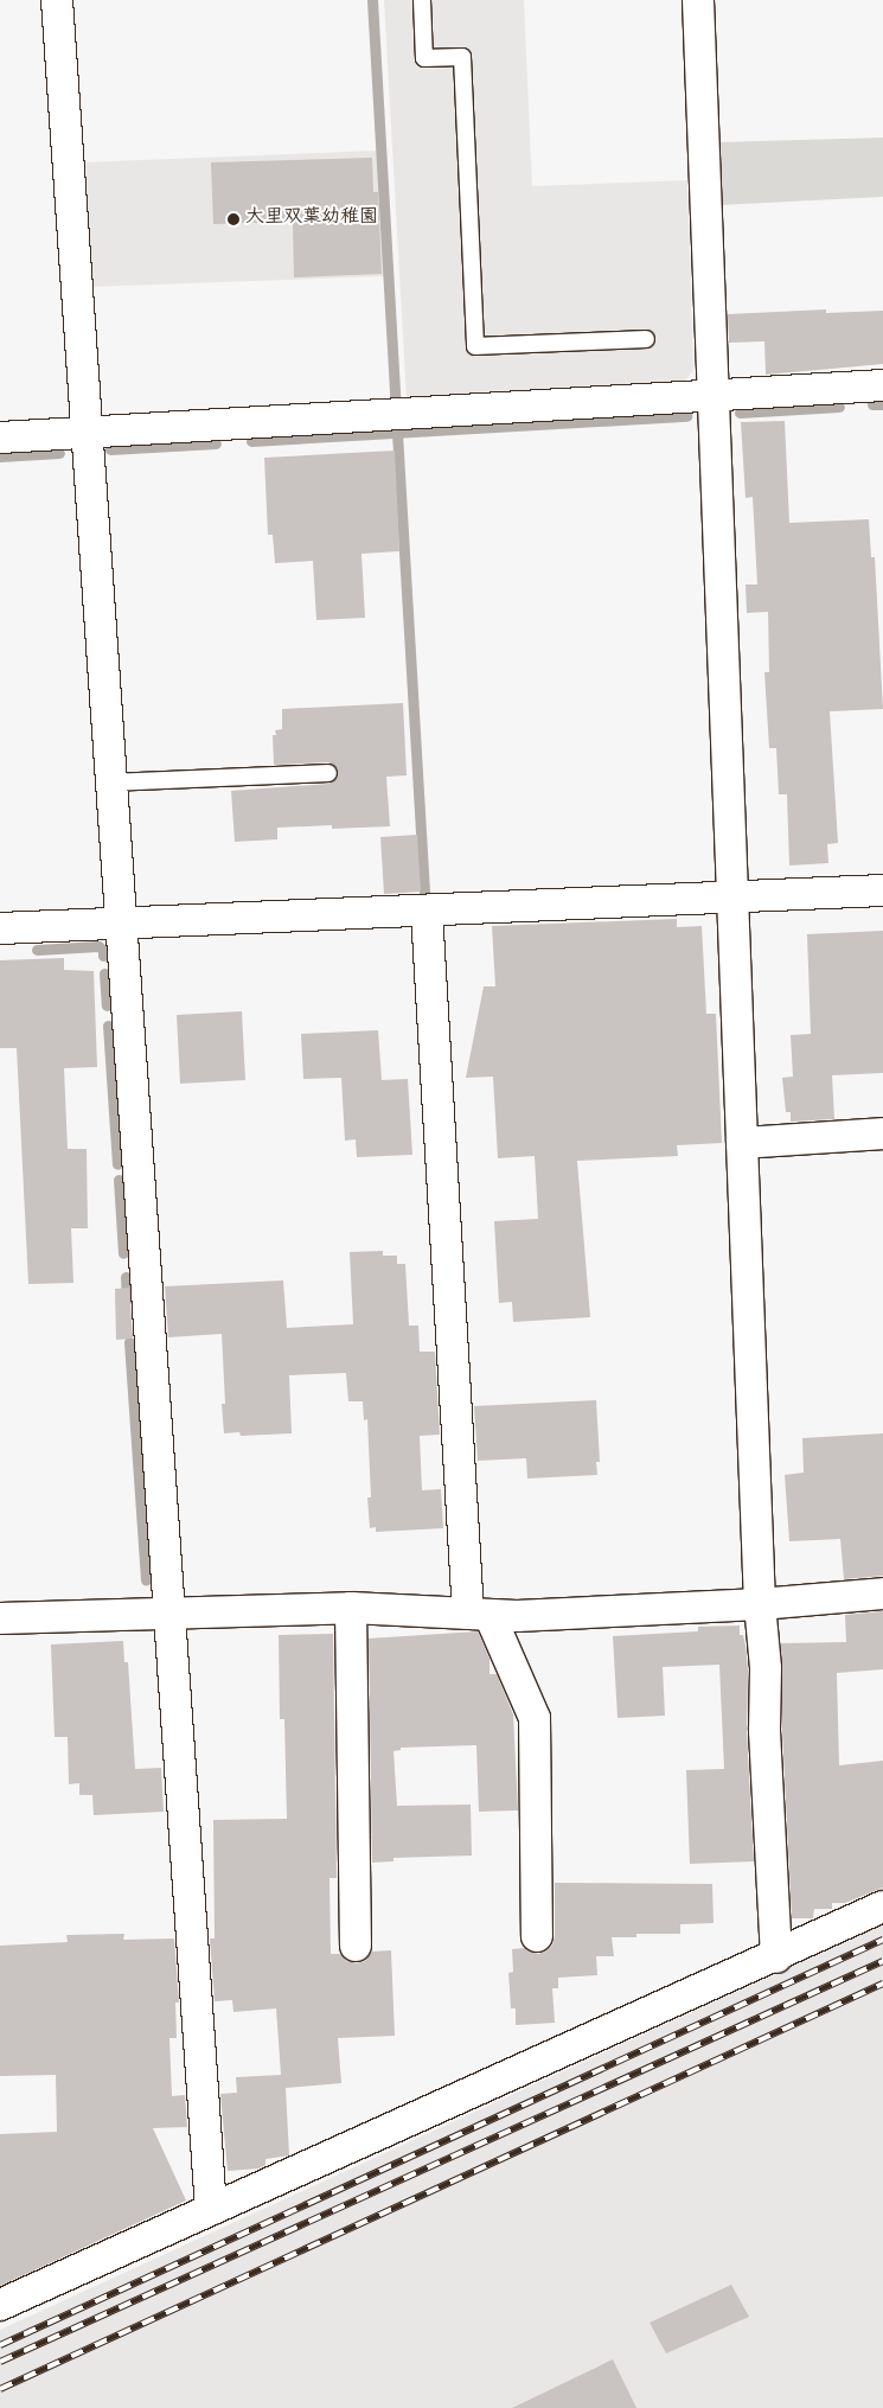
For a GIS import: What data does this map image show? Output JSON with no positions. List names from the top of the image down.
{
  "places": ["大里双葉幼稚園"]
}
